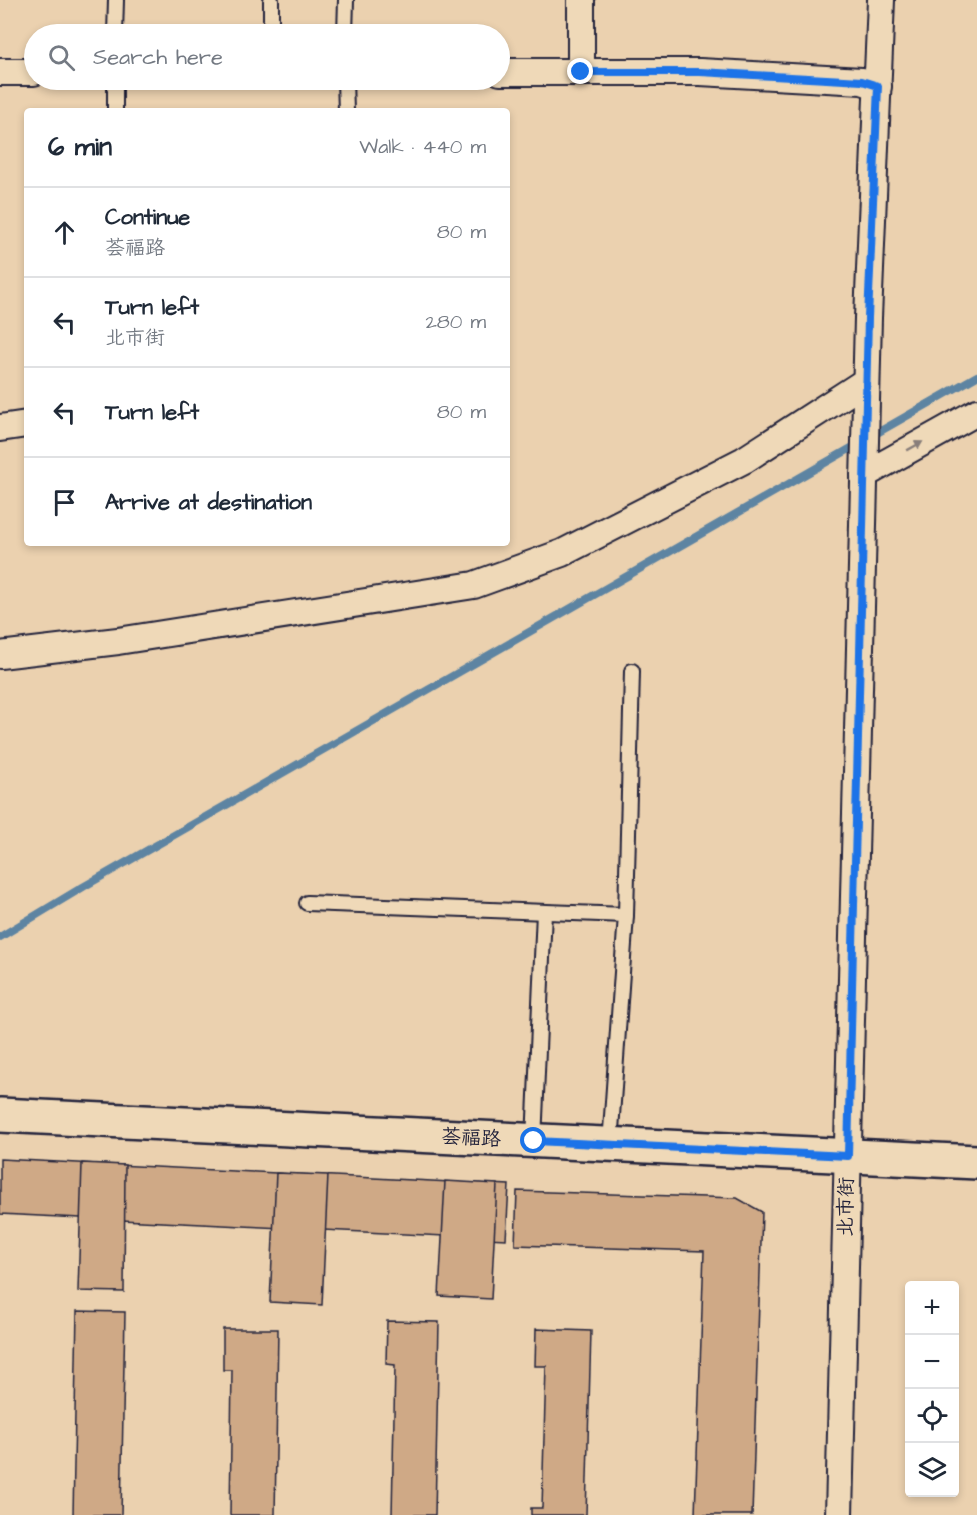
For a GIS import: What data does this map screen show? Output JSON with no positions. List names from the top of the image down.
{
  "streets": {
    "street": ["荟福路", "北市街"]
  },
  "crossings": [
    ["荟福路", "北市街"]
  ],
  "page": {
    "search": "Search here",
    "heading": ["6 min", "Walk · 440 m"],
    "list": [
      ["Continue", "荟福路", "80 m"],
      ["Turn left", "北市街", "280 m"],
      ["Turn left", "80 m"],
      "Arrive at destination"
    ],
    "map_buttons": ["+", "−"]
  }
}
